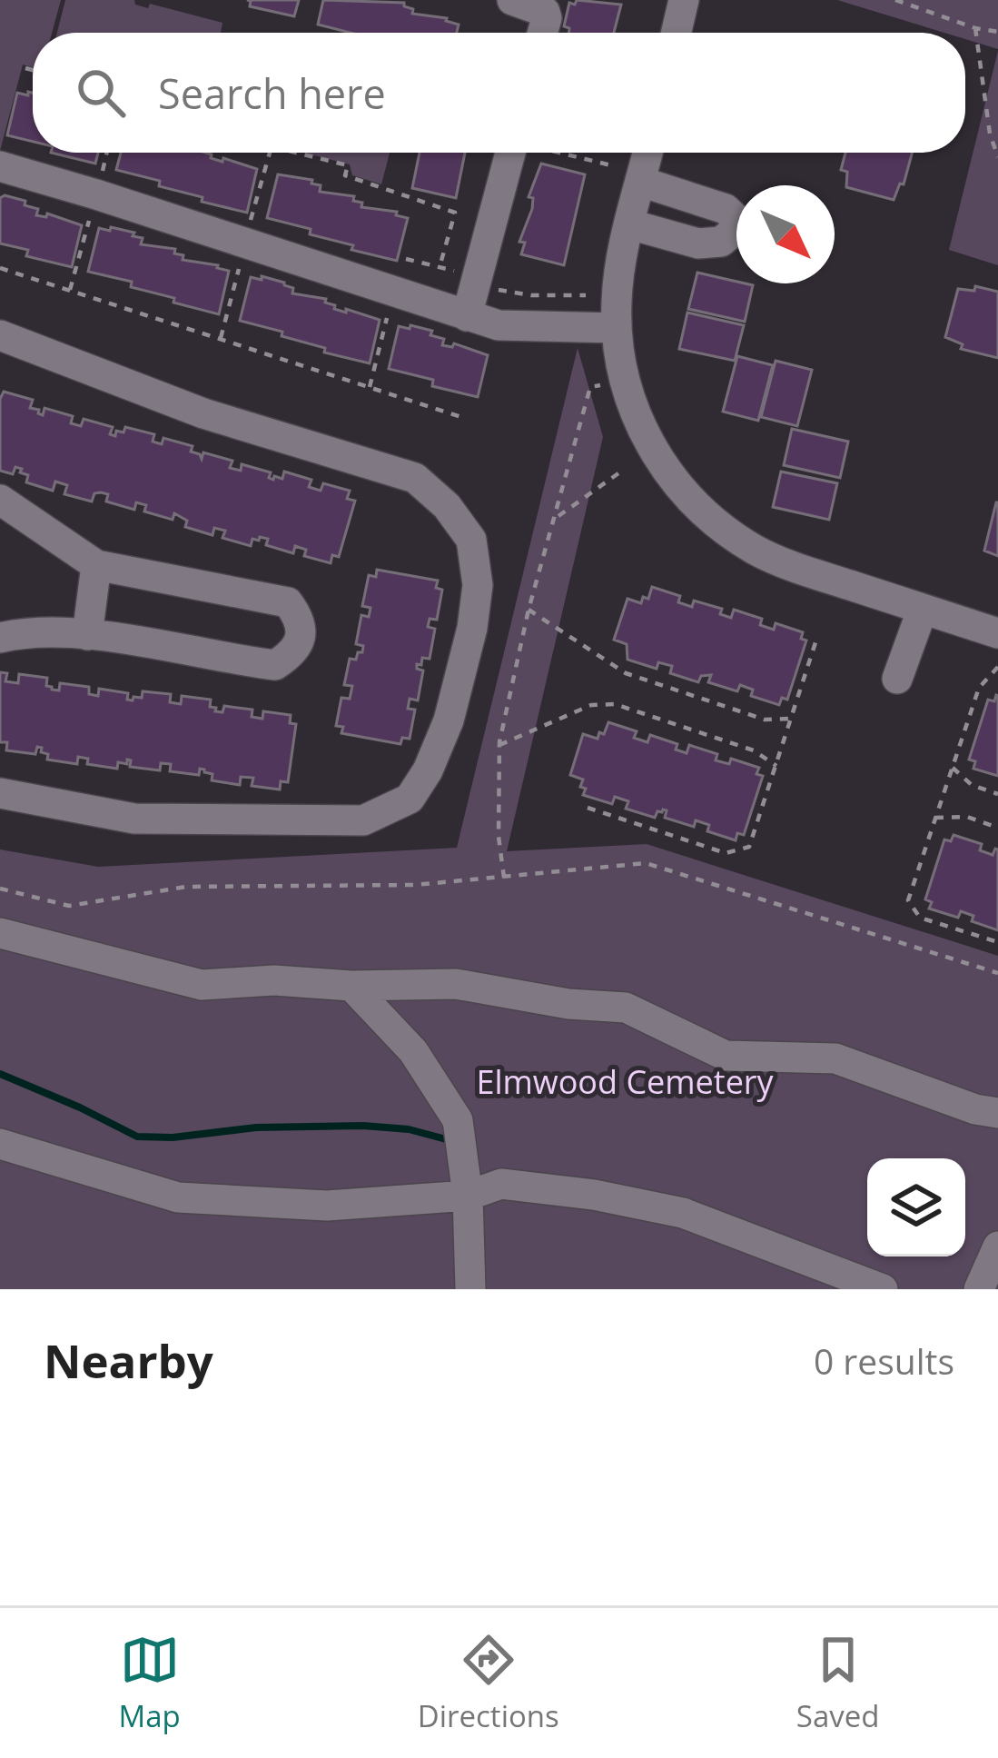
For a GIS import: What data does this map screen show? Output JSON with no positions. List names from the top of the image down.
{
  "parks": ["Elmwood Cemetery"],
  "north": "bottom right",
  "page": {
    "search": "Search here",
    "heading": ["Nearby", "0 results"],
    "nav": ["Map", "Directions", "Saved"]
  }
}
